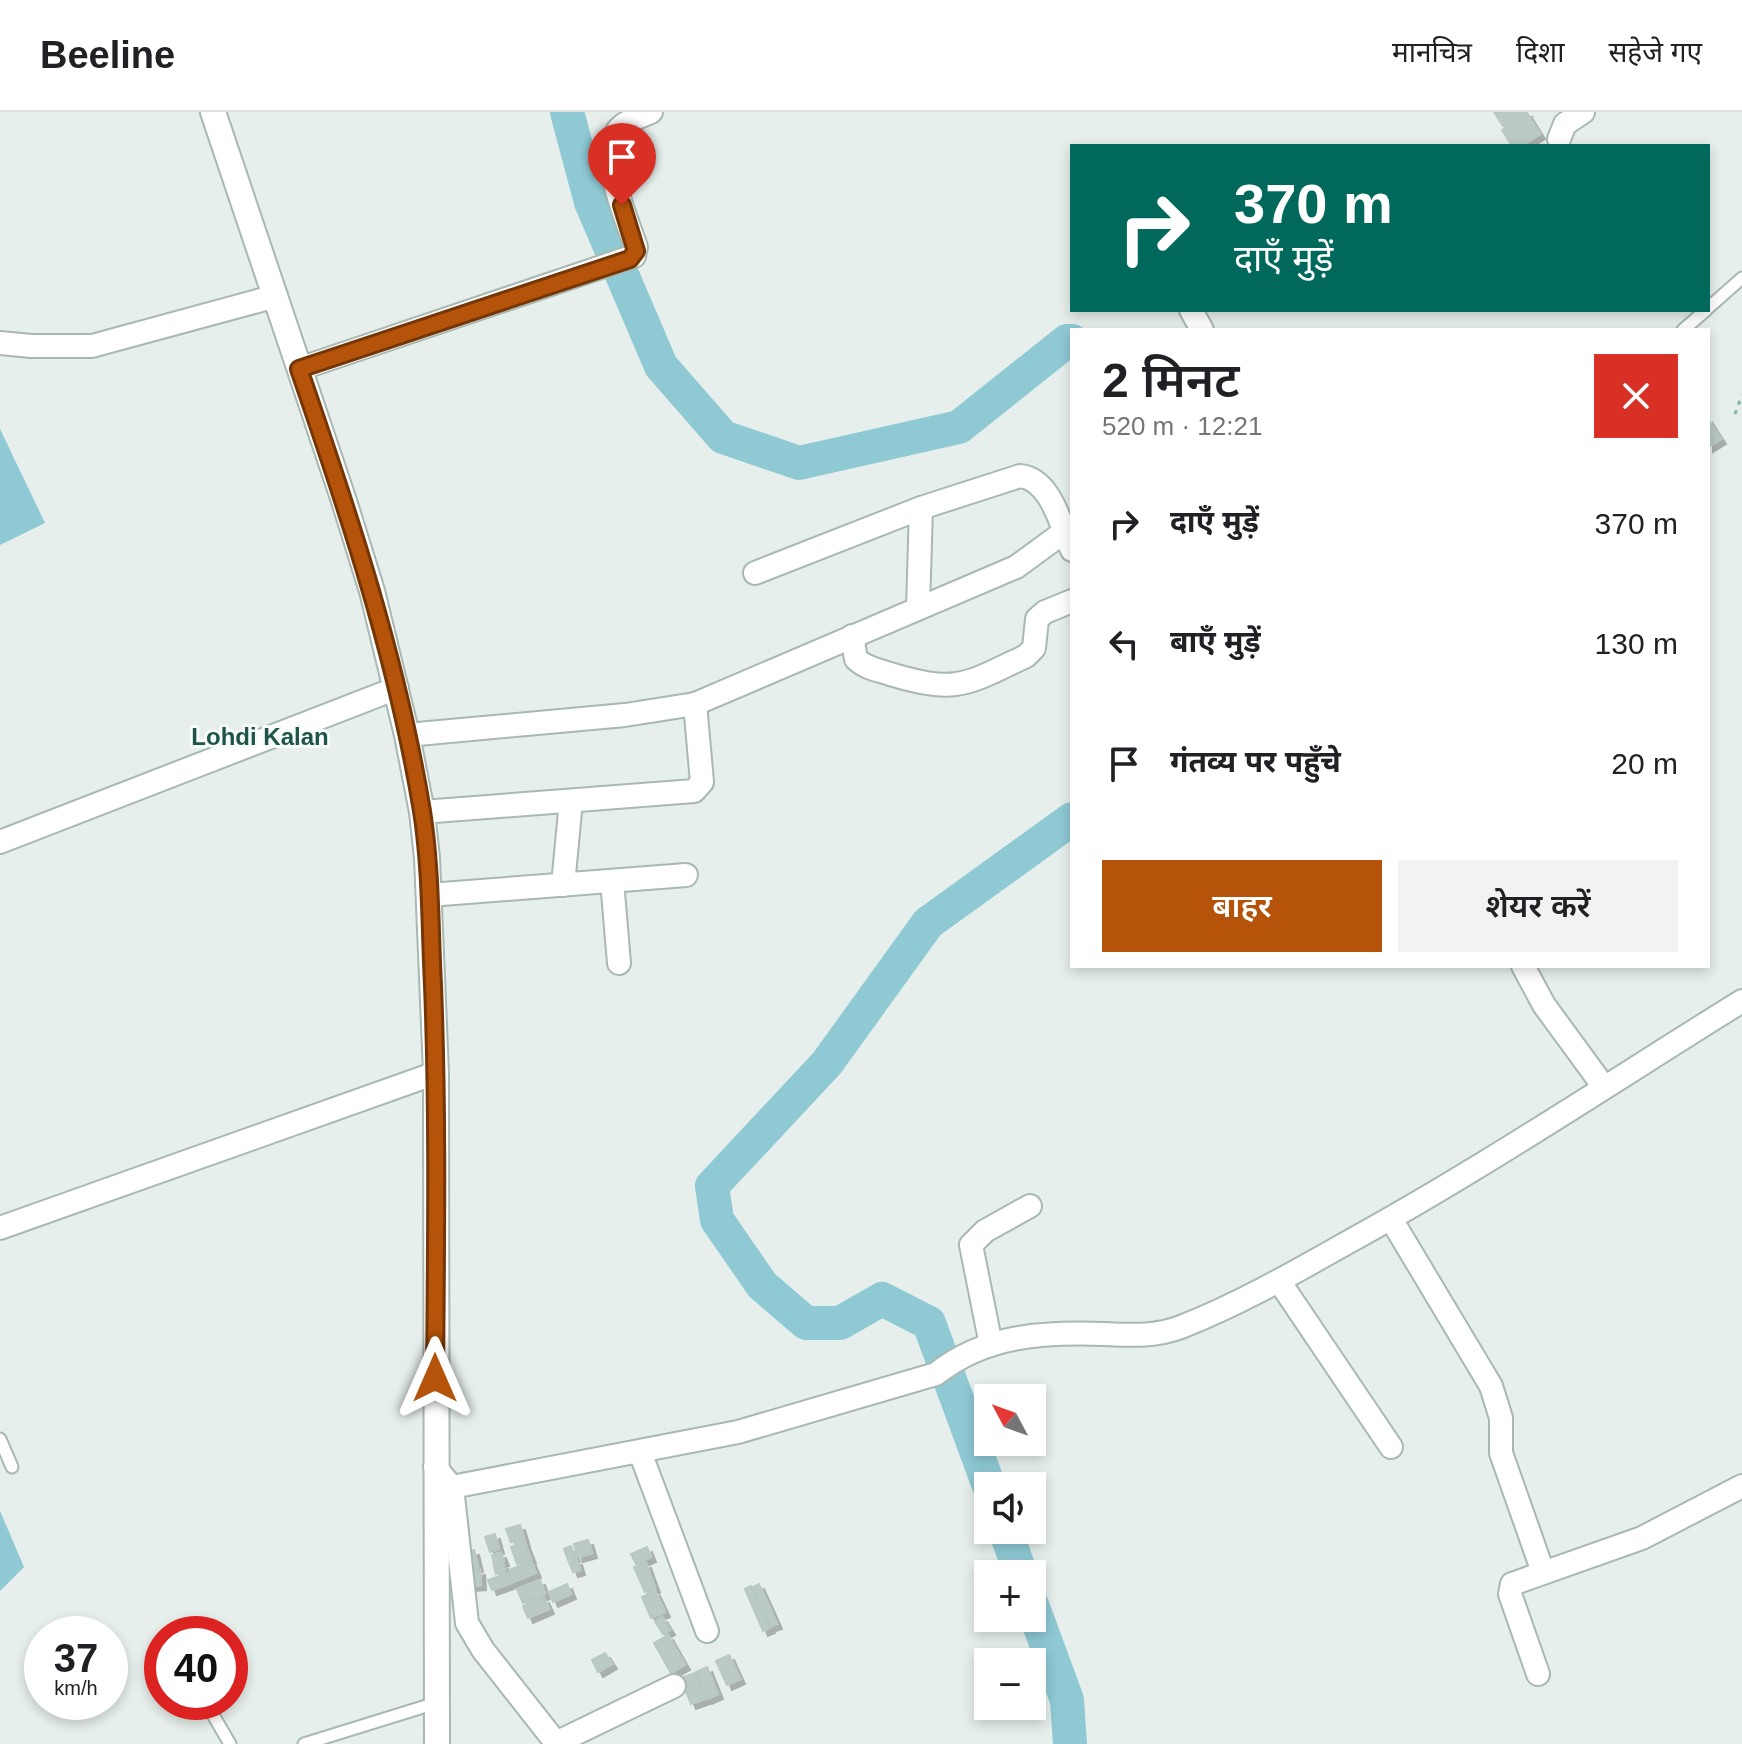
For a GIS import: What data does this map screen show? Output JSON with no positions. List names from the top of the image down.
{
  "districts": ["Lohdi Kalan"],
  "north": "top left",
  "page": {
    "header": "Beeline",
    "nav": ["मानचित्र", "दिशा", "सहेजे गए"],
    "turn": ["370 m", "दाएँ मुड़ें"],
    "heading": ["2 मिनट", "520 m · 12:21"],
    "list": [
      {
        "name": "दाएँ मुड़ें",
        "value": "370 m"
      },
      {
        "name": "बाएँ मुड़ें",
        "value": "130 m"
      },
      {
        "name": "गंतव्य पर पहुँचे",
        "value": "20 m"
      }
    ],
    "buttons": ["बाहर", "शेयर करें"],
    "map_buttons": ["+", "−"],
    "speed": "37 km/h",
    "limit": "40"
  }
}
